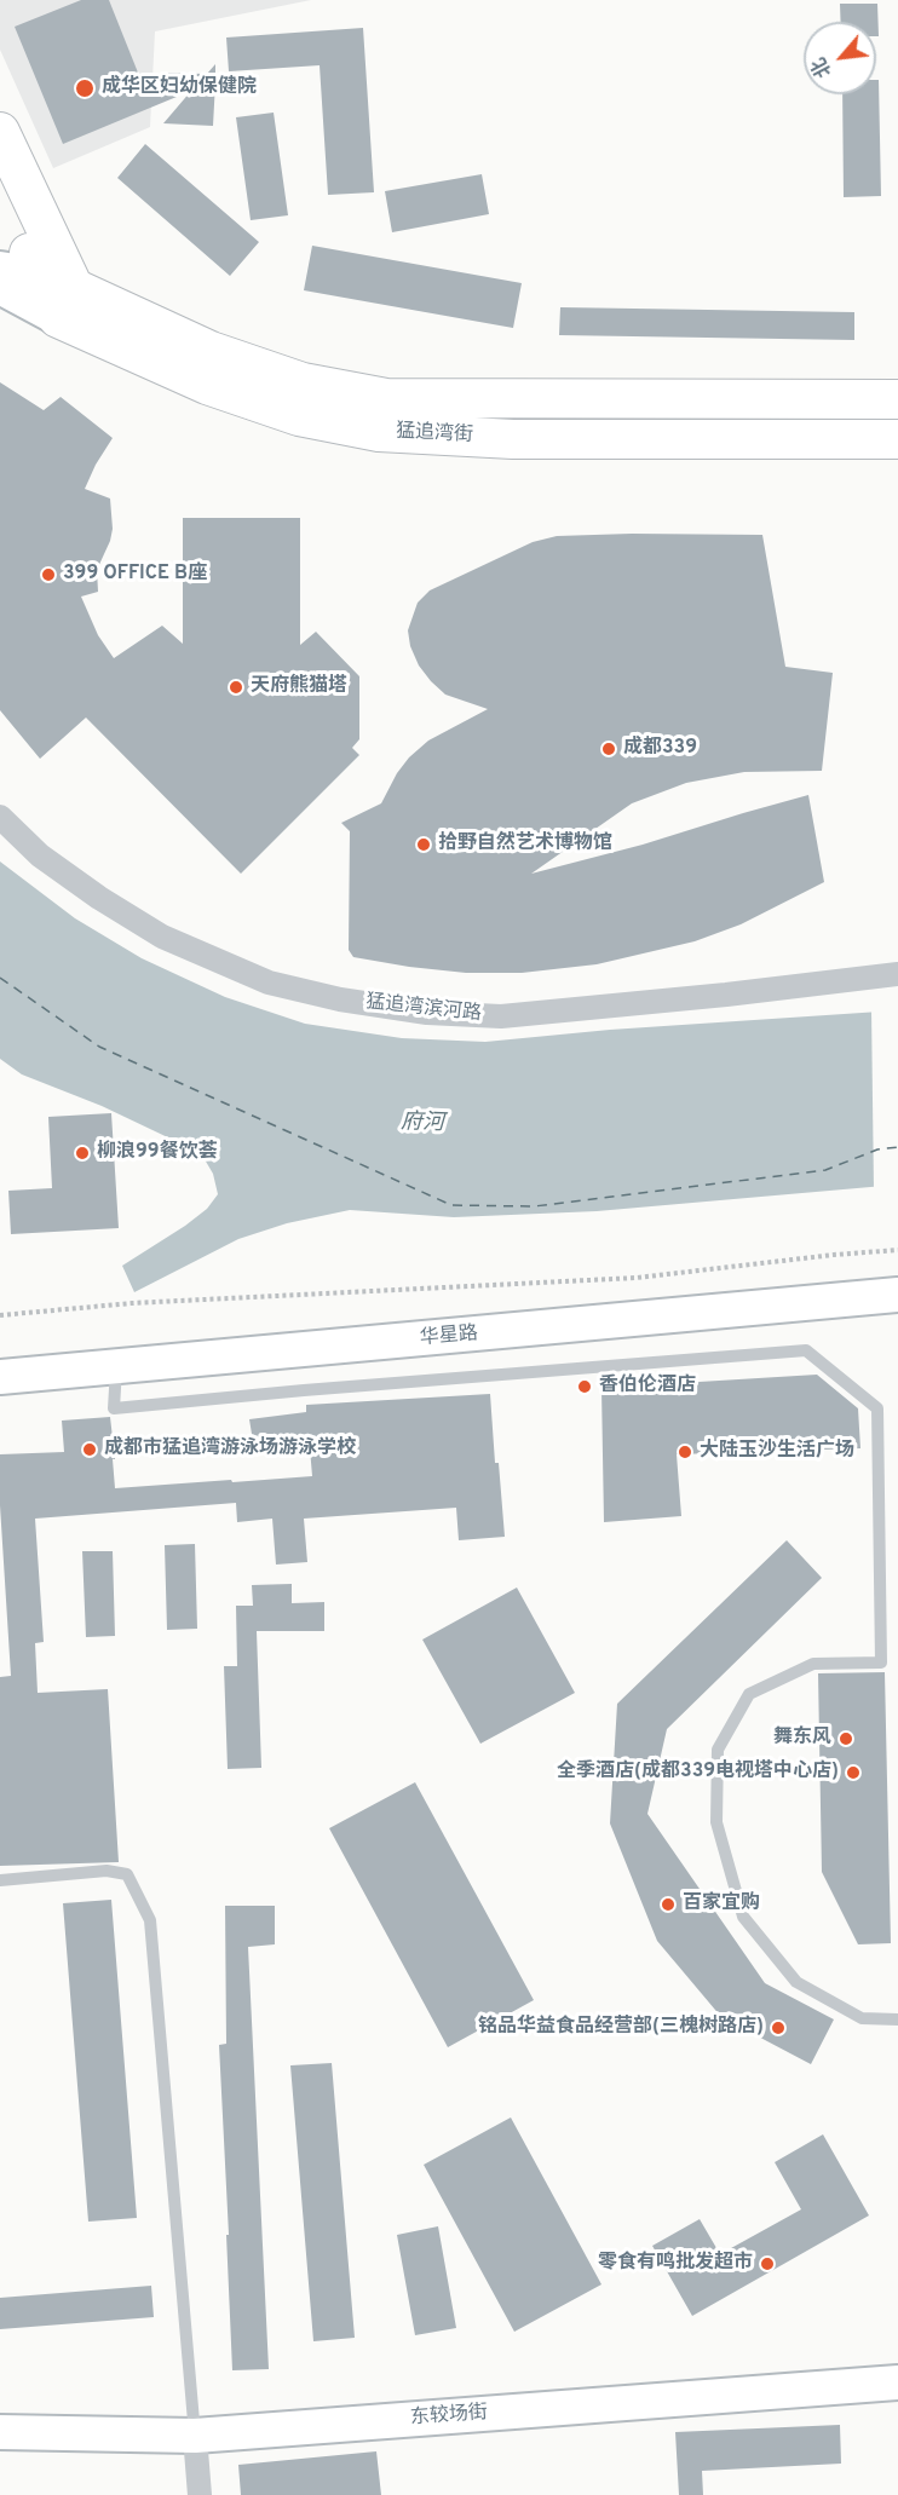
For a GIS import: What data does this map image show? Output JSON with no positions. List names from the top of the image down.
{
  "streets": {
    "main road": ["猛追湾街"],
    "street": ["猛追湾滨河路", "华星路", "东较场街"]
  },
  "water": ["府河"],
  "places": [
    "成华区妇幼保健院",
    "399 OFFICE B座",
    "天府熊猫塔",
    "成都339",
    "拾野自然艺术博物馆",
    "柳浪99餐饮荟",
    "香伯伦酒店",
    "成都市猛追湾游泳场游泳学校",
    "大陆玉沙生活广场",
    "舞东风",
    "全季酒店(成都339电视塔中心店)",
    "百家宜购",
    "铭品华益食品经营部(三槐树路店)",
    "零食有鸣批发超市"
  ],
  "north": "bottom left"
}
